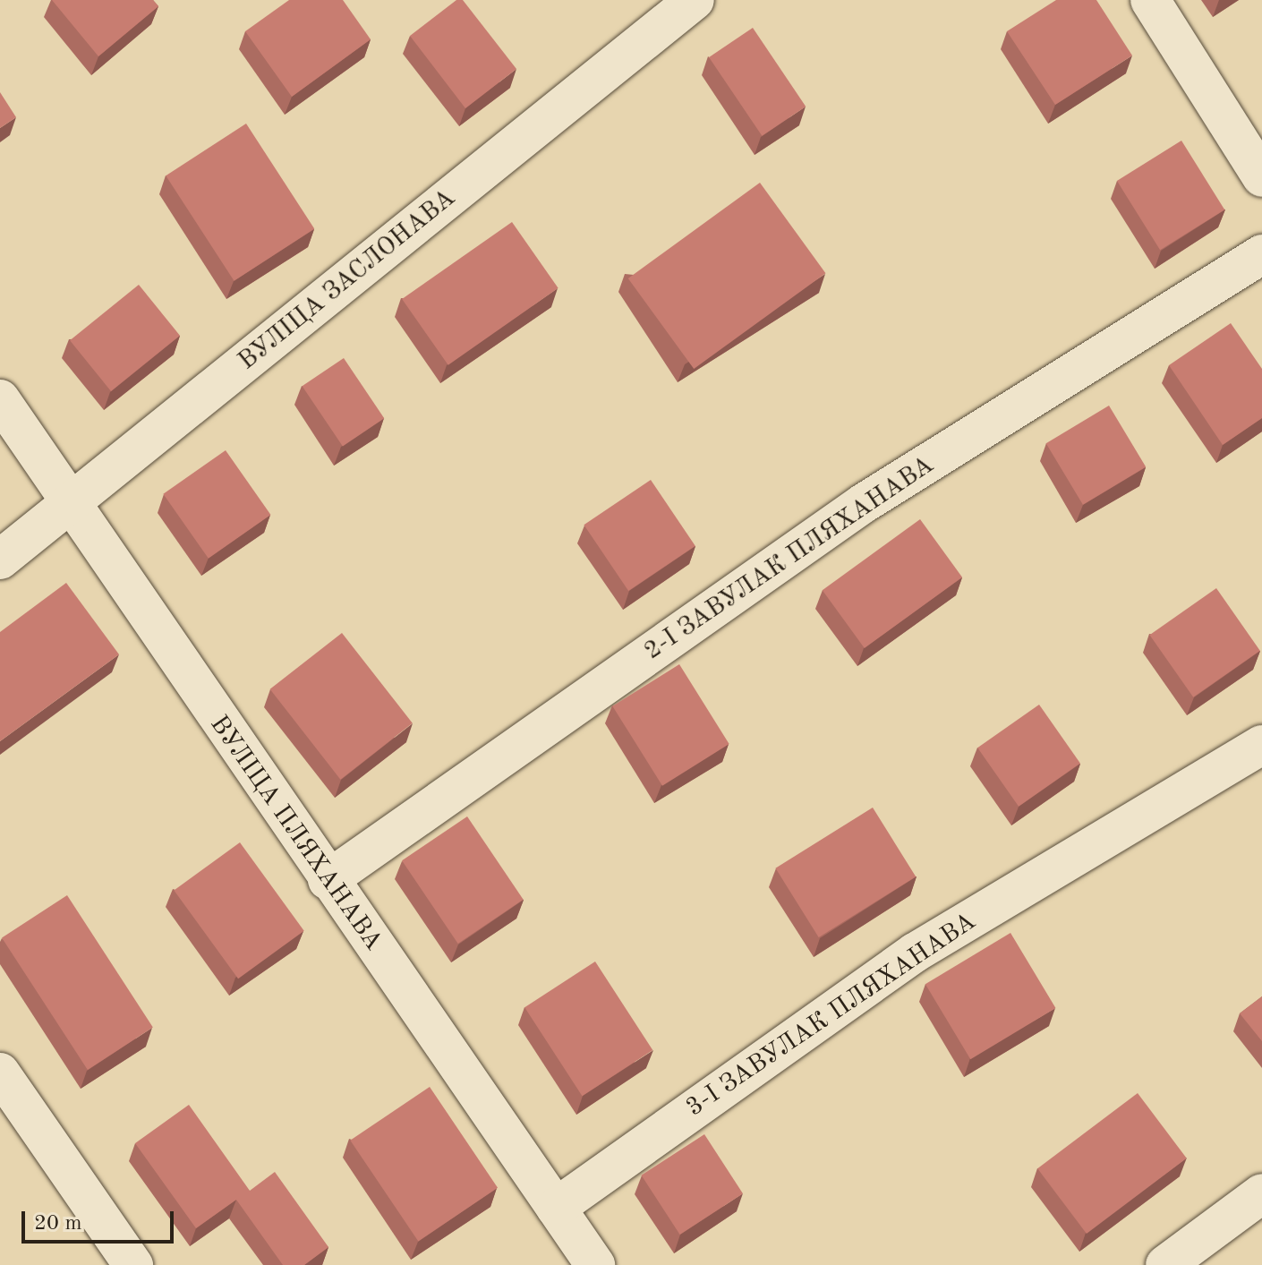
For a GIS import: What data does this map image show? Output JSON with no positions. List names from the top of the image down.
{
  "streets": {
    "street": [
      "ВУЛІЦА ЗАСЛОНАВА",
      "2-І ЗАВУЛАК ПЛЯХАНАВА",
      "ВУЛІЦА ПЛЯХАНАВА",
      "3-І ЗАВУЛАК ПЛЯХАНАВА"
    ]
  },
  "crossings": [
    ["ВУЛІЦА ЗАСЛОНАВА", "ВУЛІЦА ПЛЯХАНАВА"],
    ["2-І ЗАВУЛАК ПЛЯХАНАВА", "ВУЛІЦА ПЛЯХАНАВА"],
    ["ВУЛІЦА ПЛЯХАНАВА", "3-І ЗАВУЛАК ПЛЯХАНАВА"]
  ],
  "scale_bar": "20 m"
}
